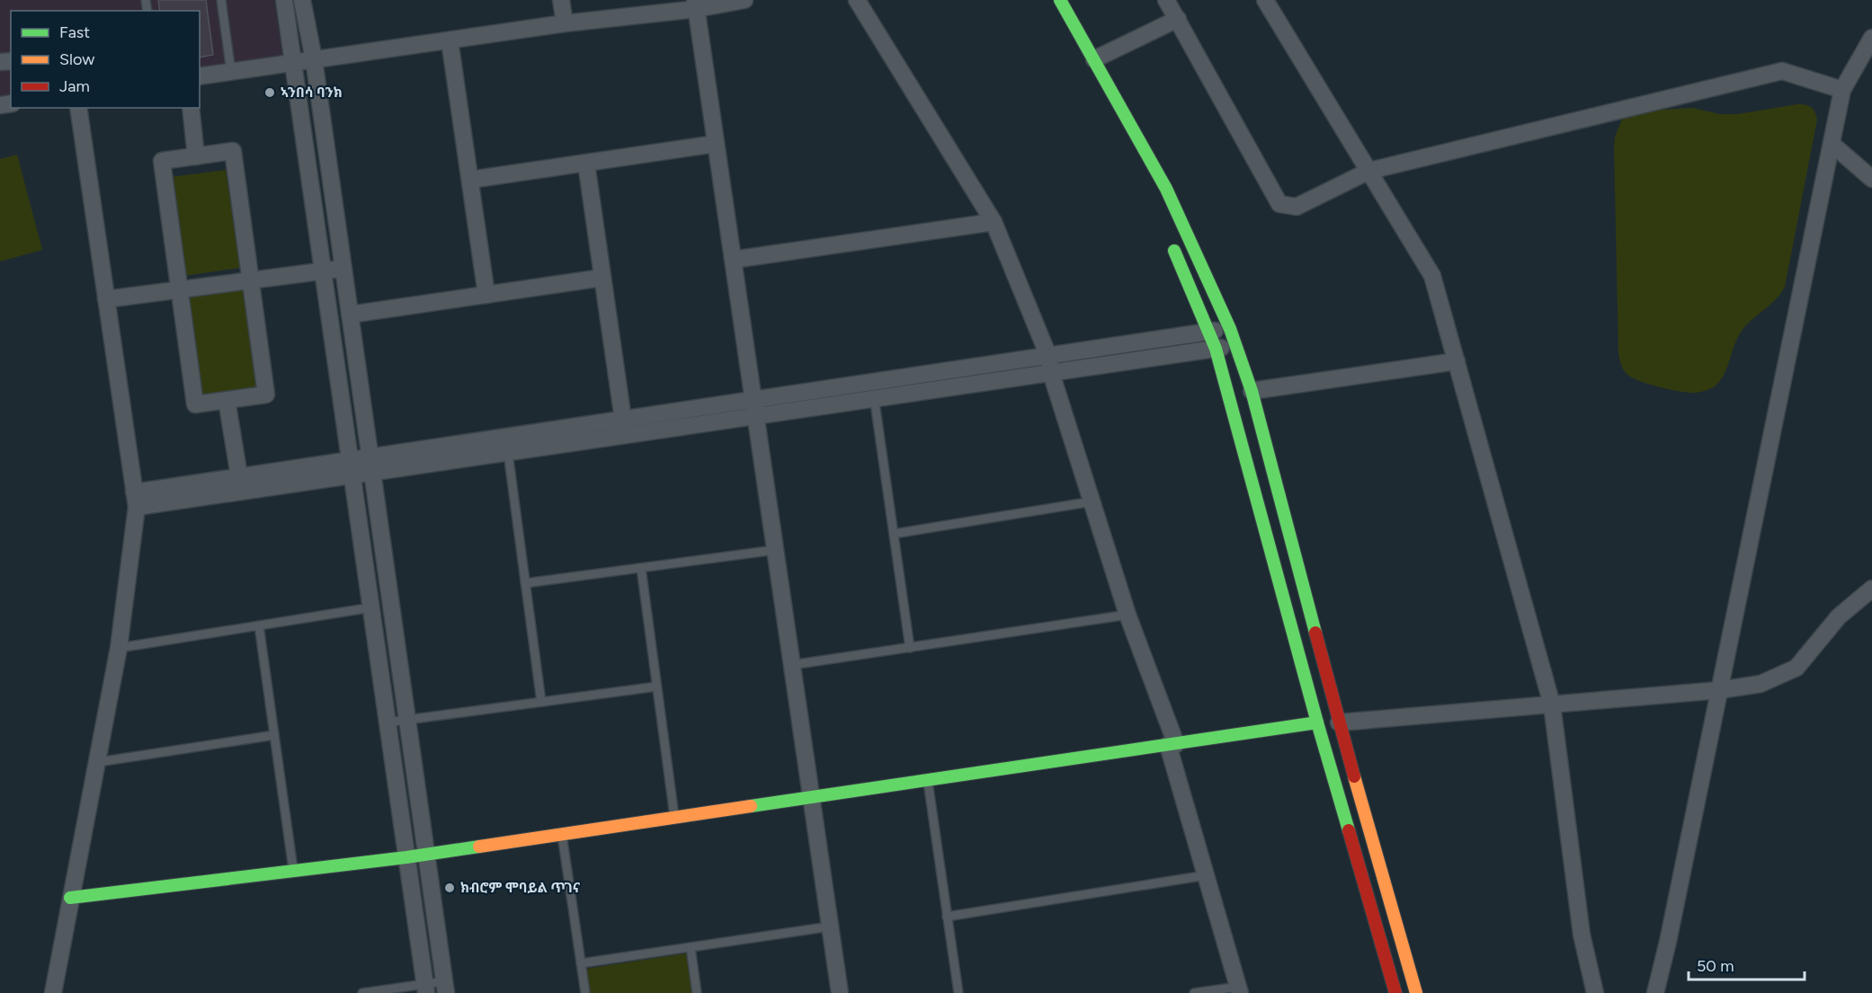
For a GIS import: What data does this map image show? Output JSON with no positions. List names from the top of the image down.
{
  "places": ["ኣንበሳ ባንክ", "ክብሮም ሞባይል ጥገና"],
  "legend": ["Fast", "Slow", "Jam"],
  "scale_bar": "50 m"
}
